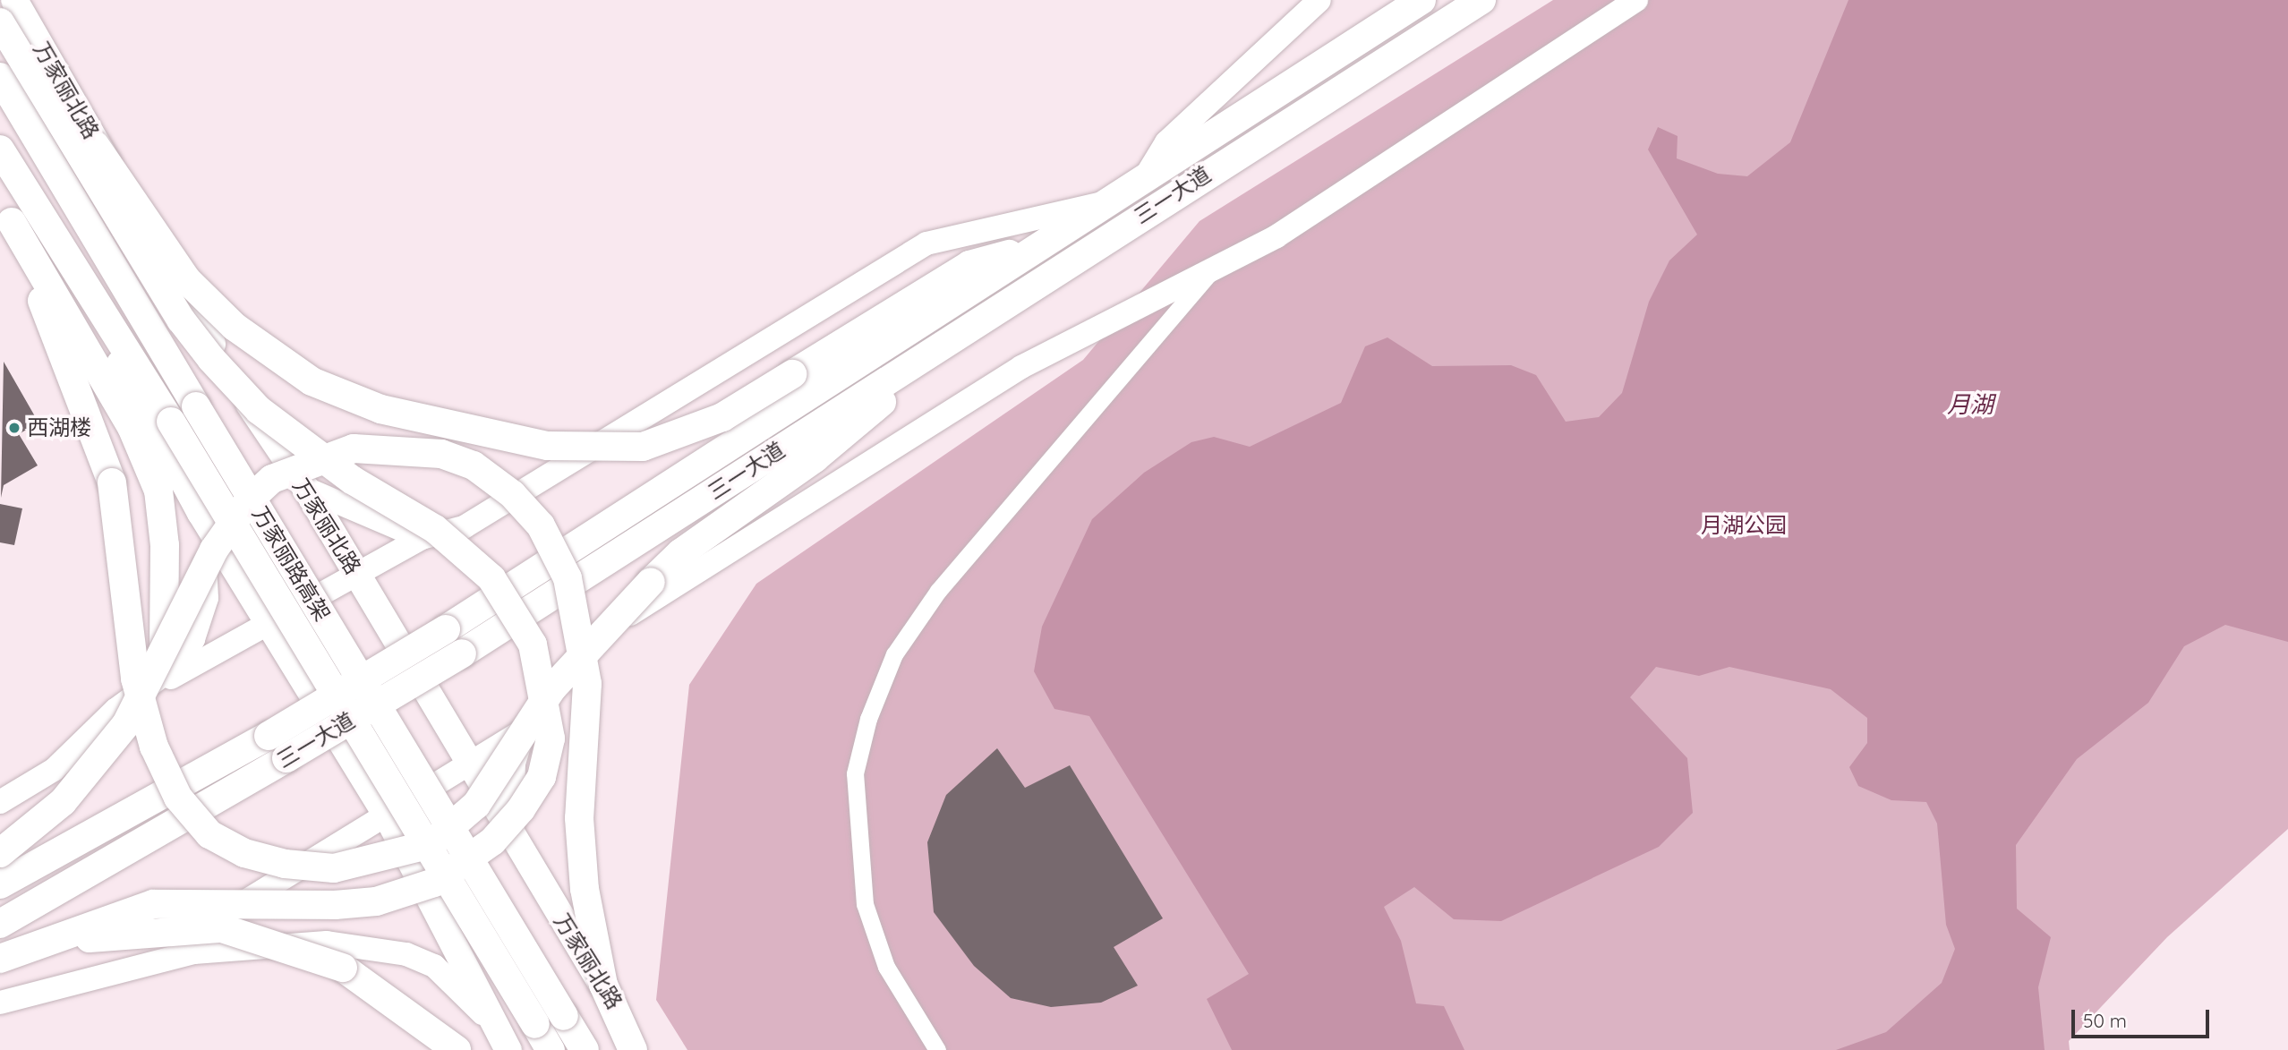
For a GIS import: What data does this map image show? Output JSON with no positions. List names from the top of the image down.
{
  "streets": {
    "highway": ["三一大道", "万家丽路高架"],
    "main road": ["万家丽北路"]
  },
  "water": ["月湖"],
  "parks": ["月湖公园"],
  "places": ["西湖楼"],
  "scale_bar": "50 m"
}
